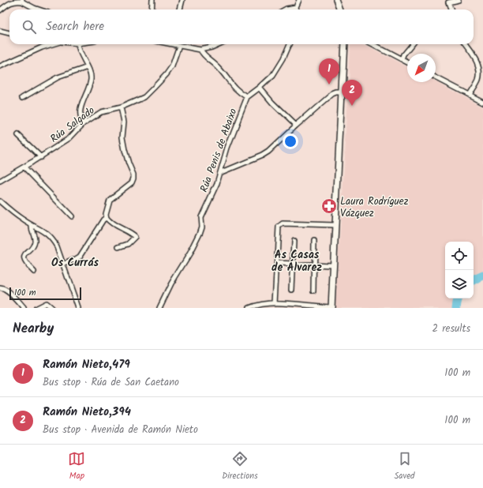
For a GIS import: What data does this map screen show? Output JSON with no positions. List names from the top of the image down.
{
  "streets": {
    "street": ["Rúa Salgado", "Rúa Penis de Abaixo"]
  },
  "districts": ["As Casas de Álvarez", "Os Currás"],
  "places": {
    "pharmacy": ["Laura Rodríguez Vázquez"]
  },
  "scale_bar": "100 m",
  "north": "bottom left",
  "page": {
    "search": "Search here",
    "pins": ["1", "2"],
    "scale": "100 m",
    "heading": ["Nearby", "2 results"],
    "list": [
      {
        "mark": "1",
        "name": "Ramón Nieto,479",
        "note": "Bus stop · Rúa de San Caetano",
        "value": "100 m"
      },
      {
        "mark": "2",
        "name": "Ramón Nieto,394",
        "note": "Bus stop · Avenida de Ramón Nieto",
        "value": "100 m"
      }
    ],
    "nav": ["Map", "Directions", "Saved"]
  }
}
